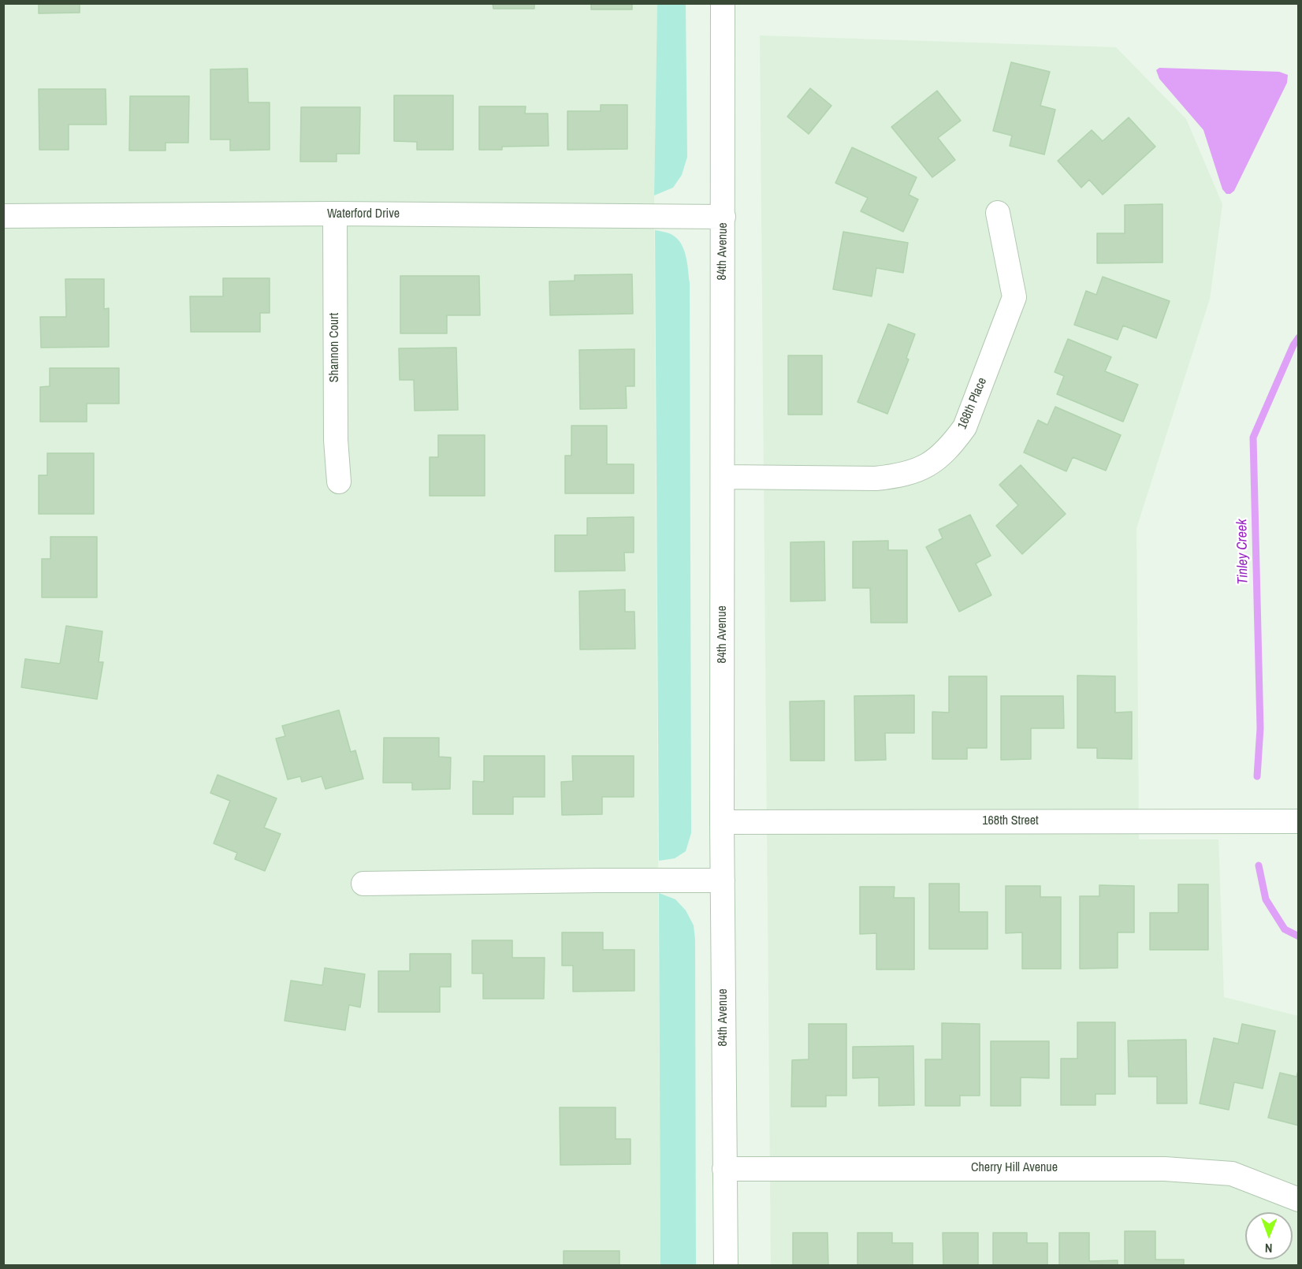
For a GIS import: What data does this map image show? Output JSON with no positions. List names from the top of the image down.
{
  "streets": {
    "street": [
      "Waterford Drive",
      "84th Avenue",
      "Shannon Court",
      "168th Place",
      "168th Street",
      "Cherry Hill Avenue"
    ]
  },
  "crossings": [
    ["Waterford Drive", "84th Avenue"],
    ["Waterford Drive", "Shannon Court"],
    ["84th Avenue", "168th Place"],
    ["84th Avenue", "168th Street"],
    ["84th Avenue", "Cherry Hill Avenue"]
  ],
  "water": ["Tinley Creek"],
  "north": "bottom"
}
